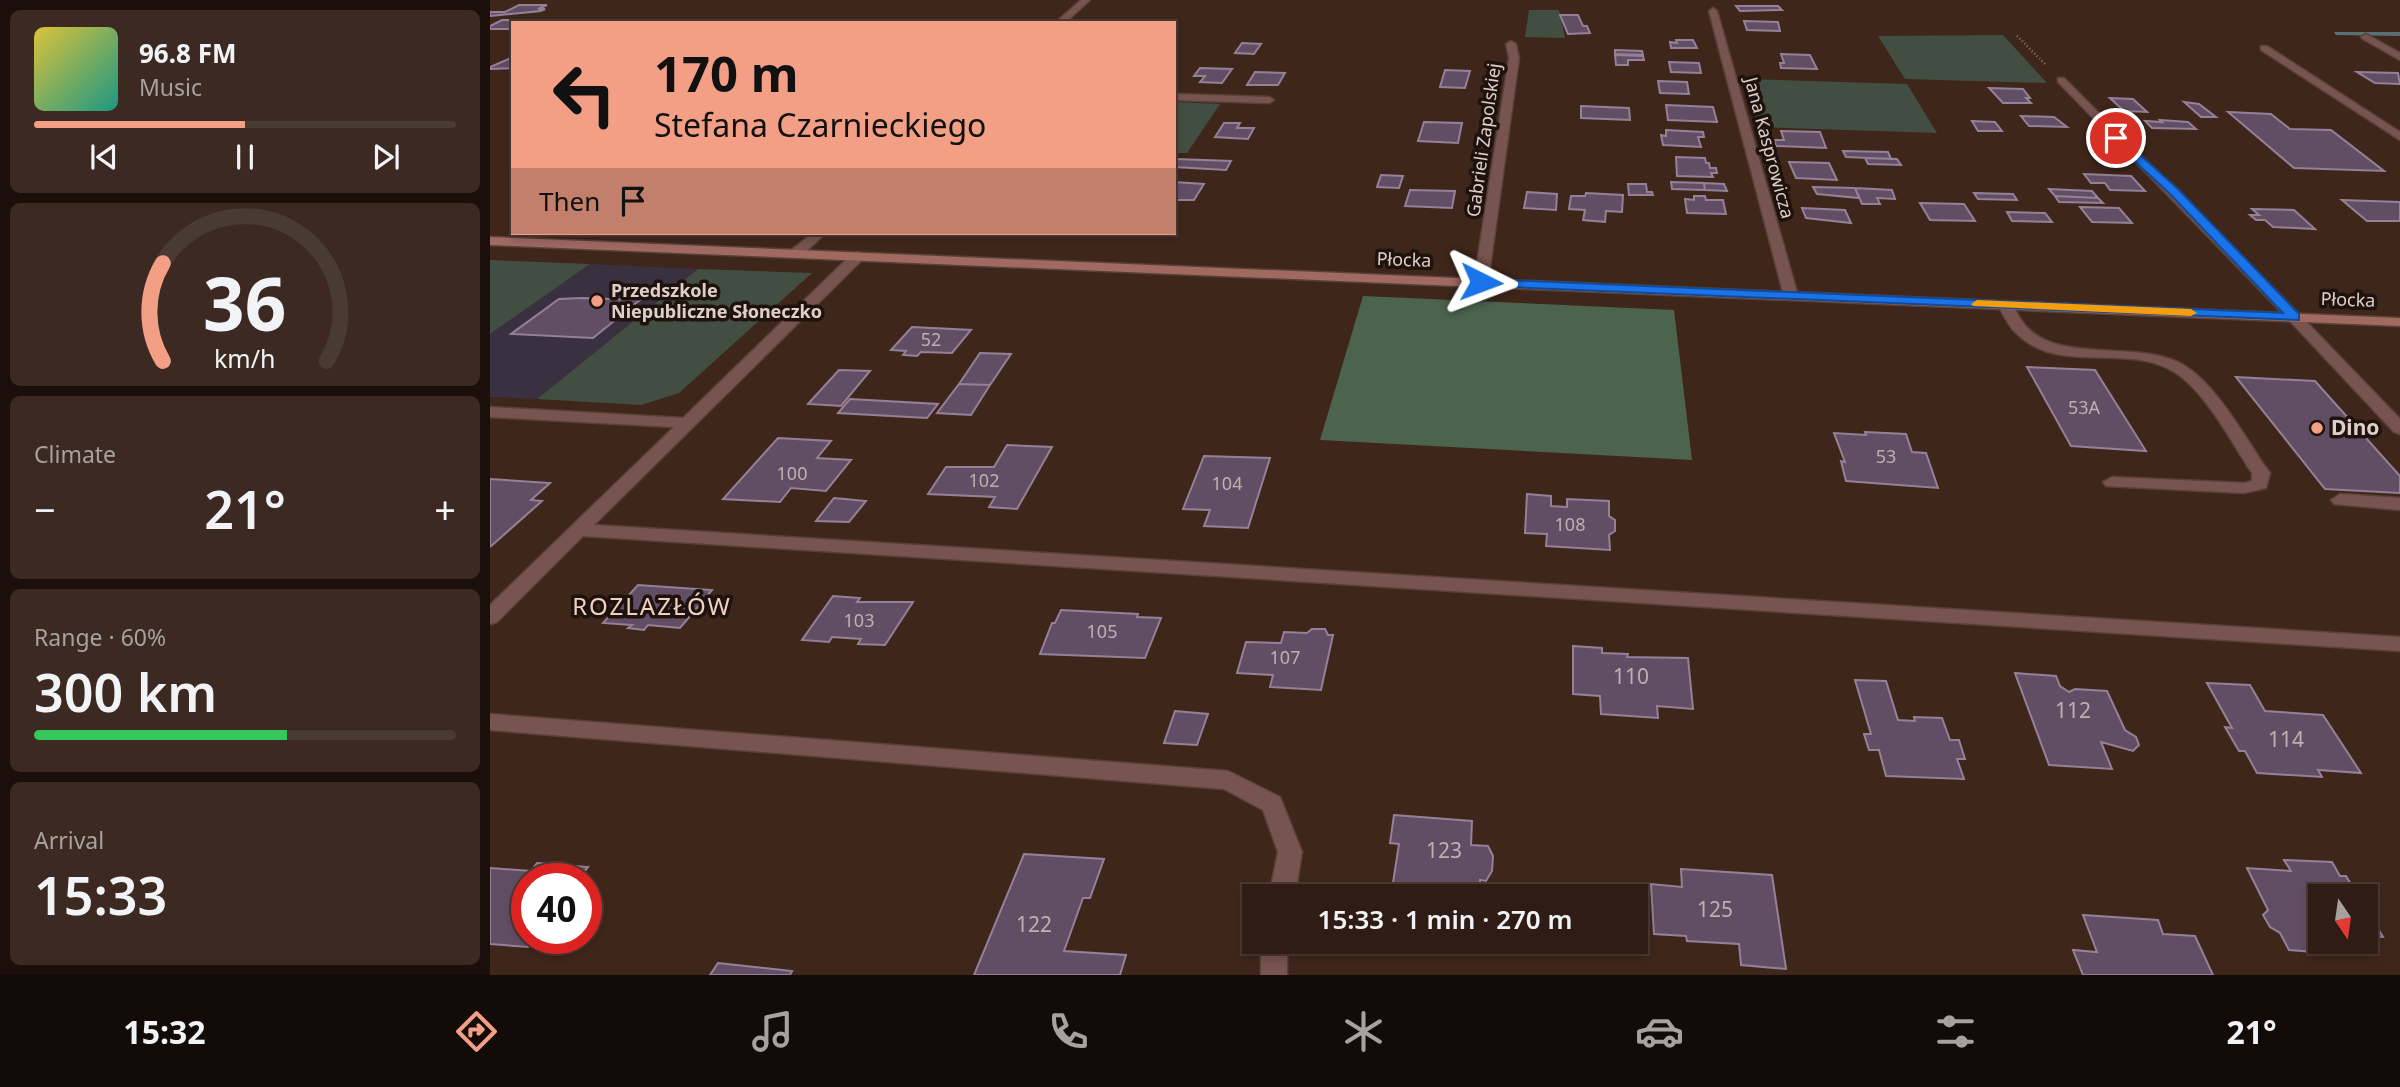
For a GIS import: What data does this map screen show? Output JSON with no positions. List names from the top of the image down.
{
  "streets": {
    "street": ["Gabrieli Zapolskiej", "Jana Kasprowicza", "Płocka"]
  },
  "crossings": [
    ["Gabrieli Zapolskiej", "Płocka"],
    ["Jana Kasprowicza", "Płocka"]
  ],
  "districts": ["ROZLAZŁÓW"],
  "places": ["Przedszkole Niepubliczne Słoneczko", "Dino"],
  "house_numbers": [
    "52",
    "53A",
    "53",
    "100",
    "102",
    "104",
    "108",
    "103",
    "105",
    "107",
    "110",
    "112",
    "114",
    "123",
    "125",
    "122"
  ],
  "north": "bottom",
  "page": {
    "turn": ["170 m", "Stefana Czarnieckiego"],
    "song": ["96.8 FM", "Music"],
    "then": "Then",
    "tile": [
      "Climate",
      ["Range · 60%", "300 km"],
      ["Arrival", "15:33"]
    ],
    "heat": ["−", "21°", "+"],
    "limit": "40",
    "trip": "15:33 · 1 min · 270 m",
    "tabs": ["15:32", "21°"],
    "gauge": ["36", "km/h"]
  }
}
